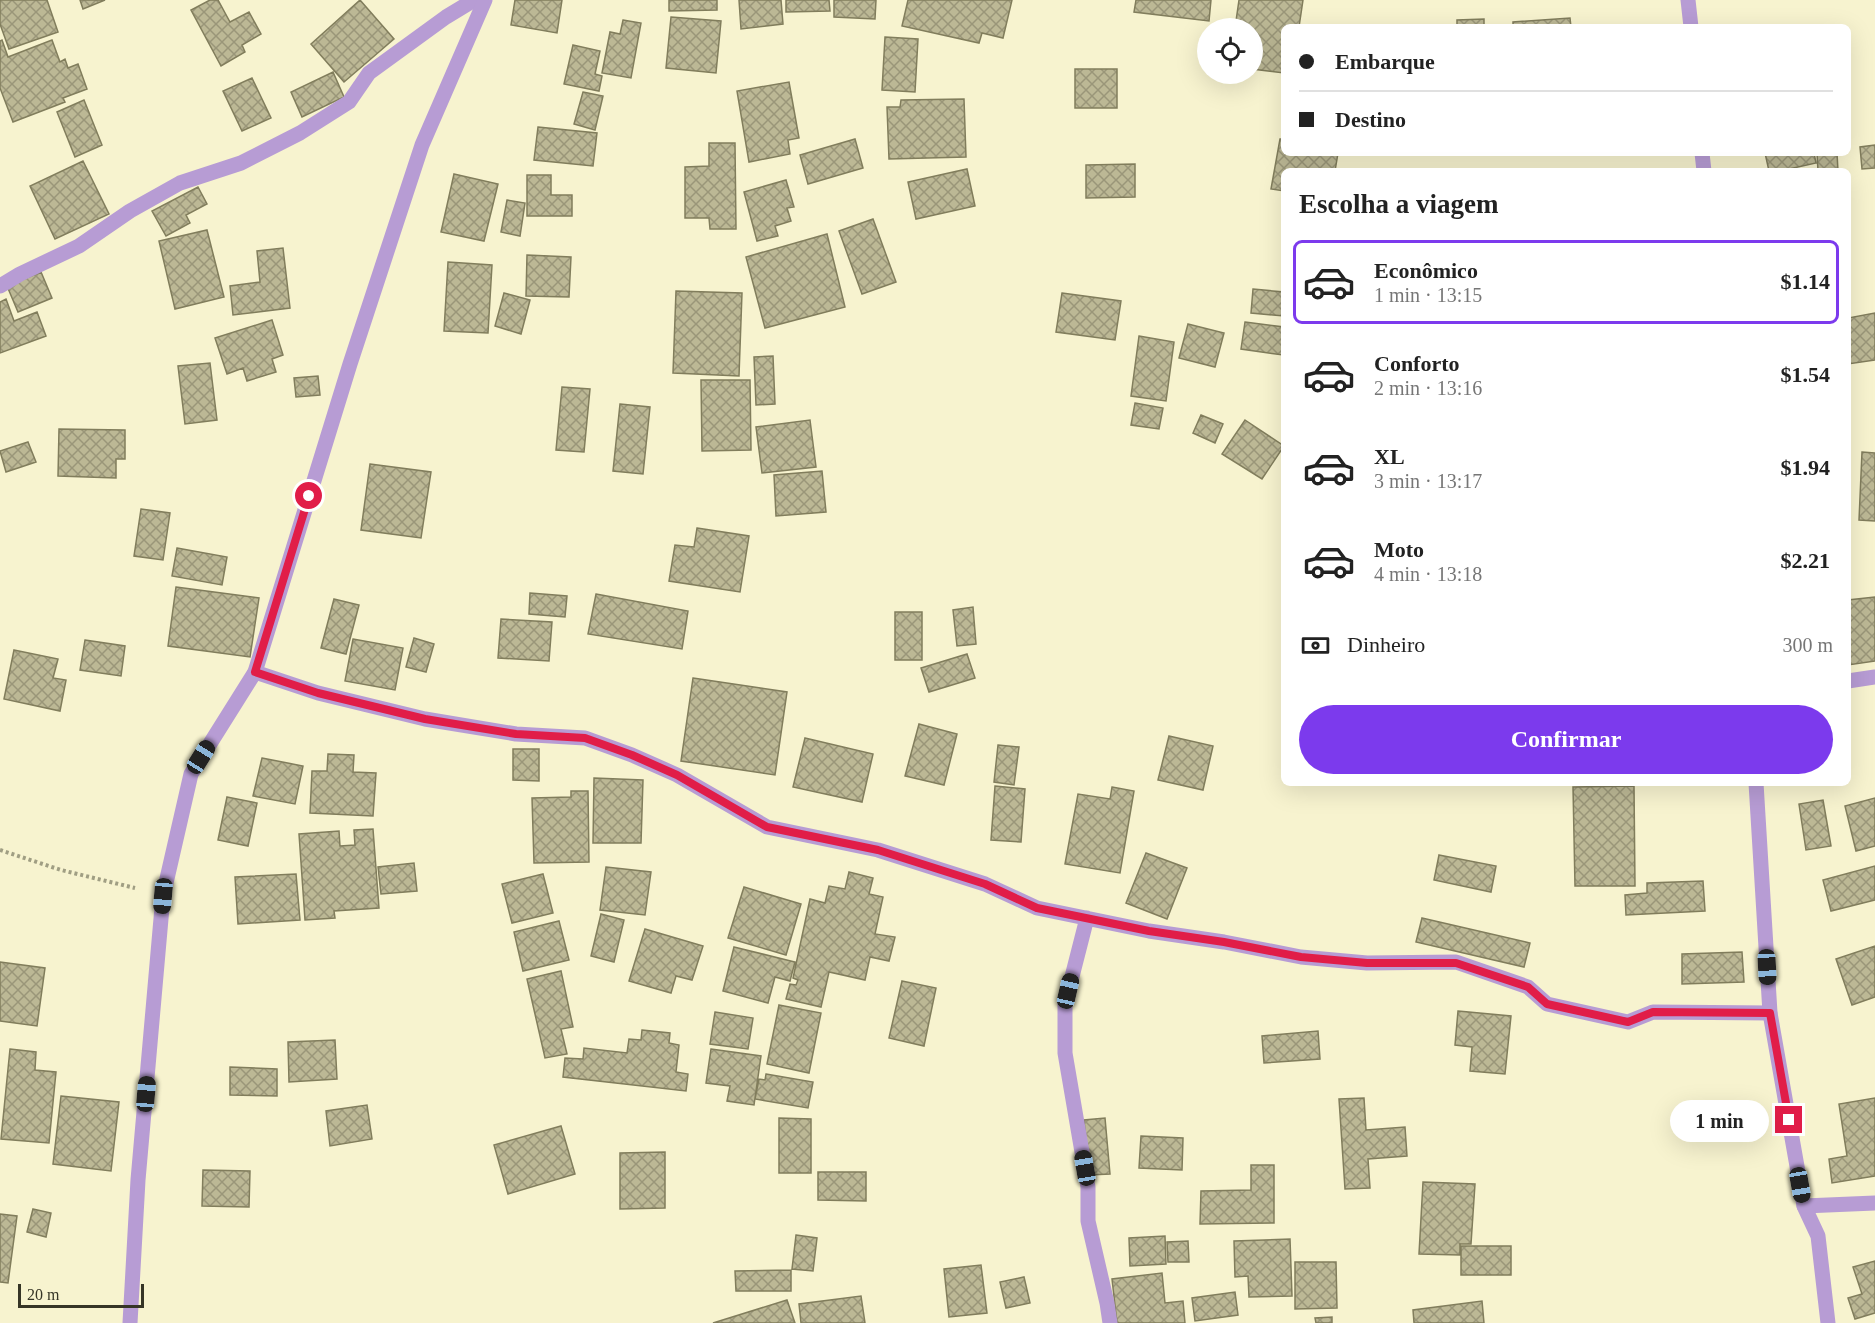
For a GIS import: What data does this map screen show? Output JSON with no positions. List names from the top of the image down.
{
  "scale_bar": "20 m",
  "page": {
    "banner": ["Embarque", "Destino"],
    "heading": "Escolha a viagem",
    "list": [
      {
        "name": "Econômico",
        "note": "1 min · 13:15",
        "value": "$1.14"
      },
      {
        "name": "Conforto",
        "note": "2 min · 13:16",
        "value": "$1.54"
      },
      {
        "name": "XL",
        "note": "3 min · 13:17",
        "value": "$1.94"
      },
      {
        "name": "Moto",
        "note": "4 min · 13:18",
        "value": "$2.21"
      }
    ],
    "pay": ["Dinheiro", "300 m"],
    "buttons": "Confirmar",
    "bubble": "1 min",
    "scale": "20 m"
  }
}
